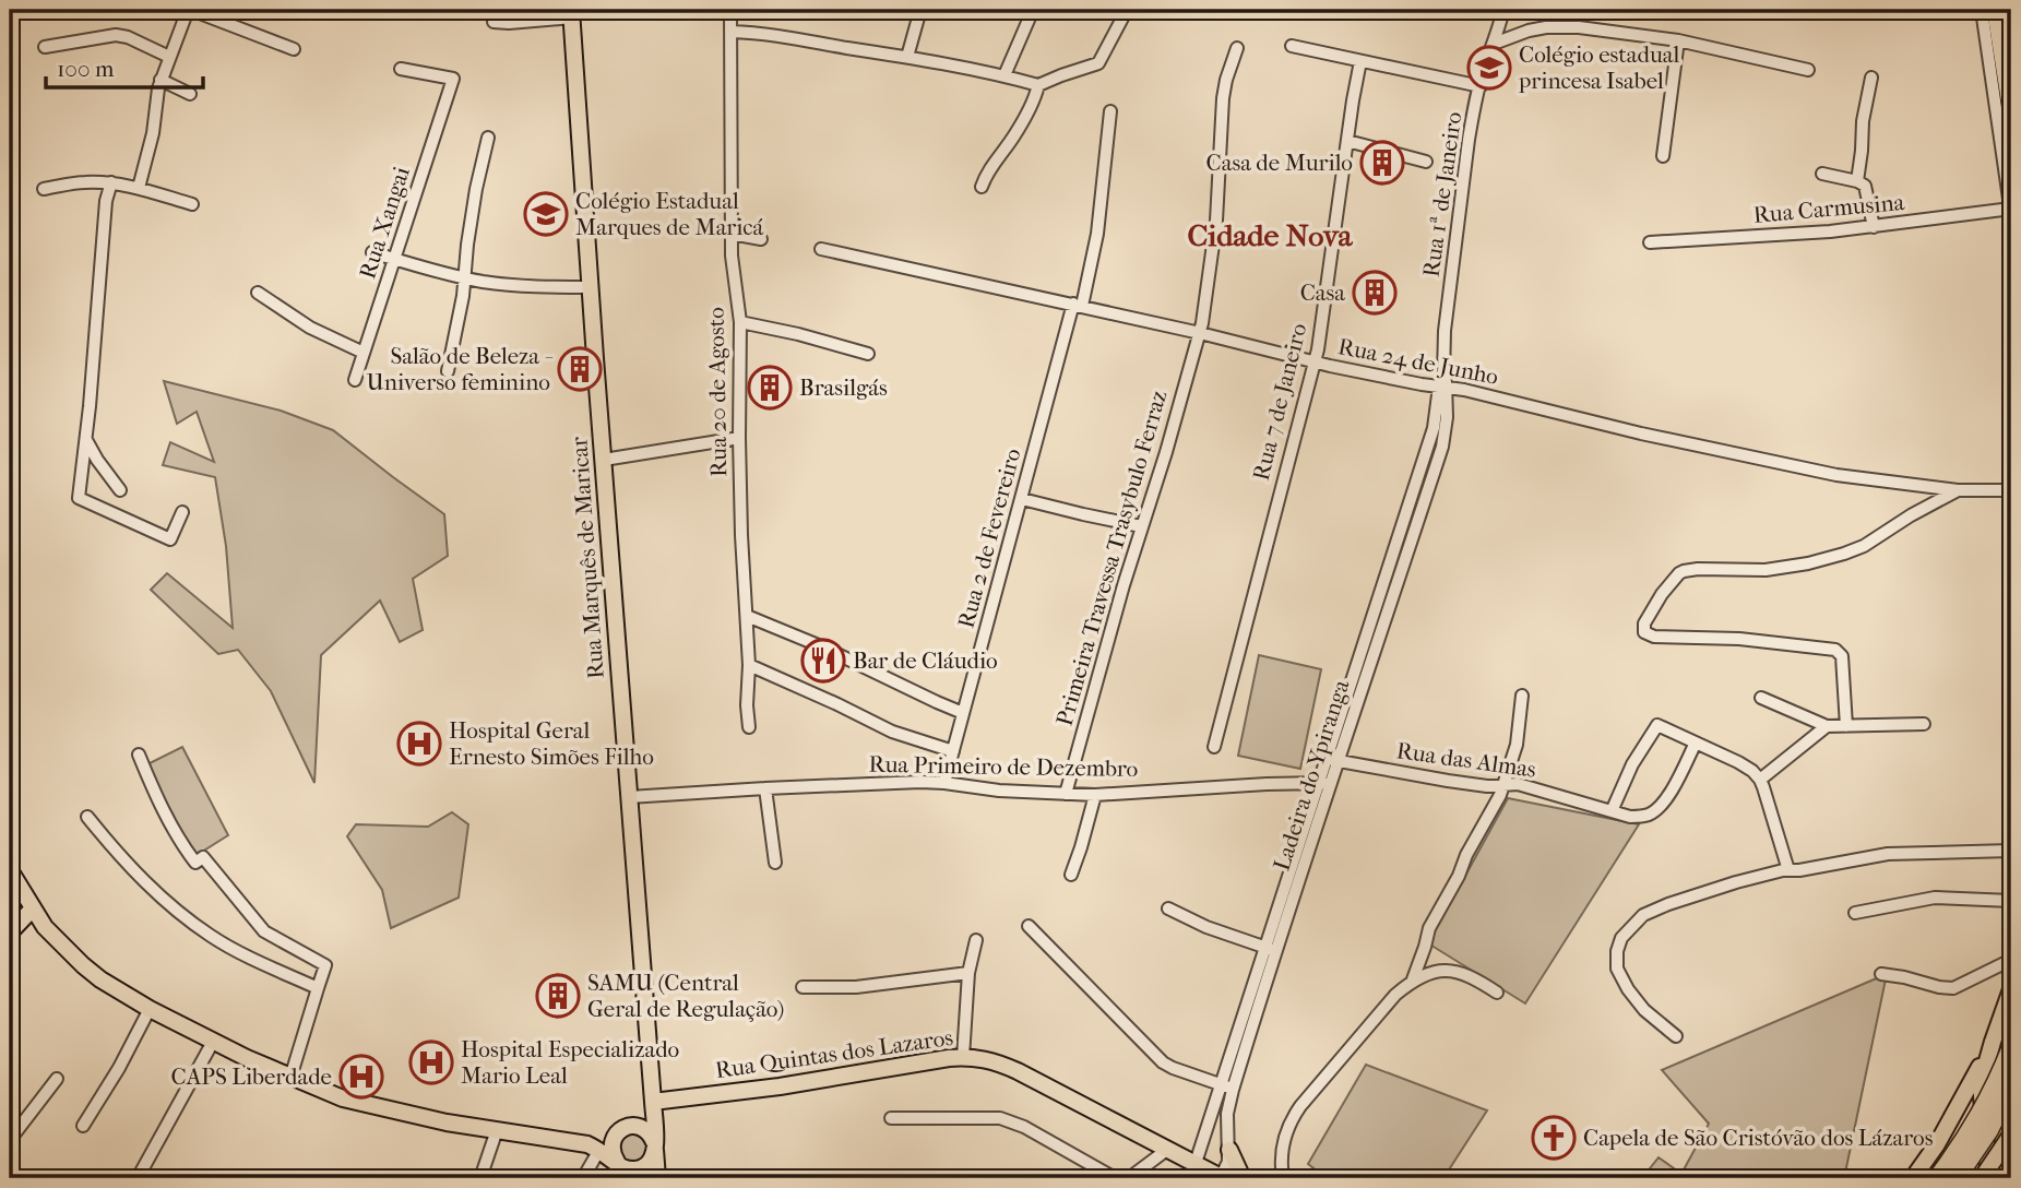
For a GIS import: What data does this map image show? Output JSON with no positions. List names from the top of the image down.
{
  "streets": {
    "main road": ["Rua Marquês de Maricar", "Rua Quintas dos Lazaros"],
    "street": [
      "Rua 1ª de Janeiro",
      "Rua Carmusina",
      "Rua Xangai",
      "Rua 24 de Junho",
      "Rua 20 de Agosto",
      "Rua 7 de Janeiro",
      "Rua 2 de Fevereiro",
      "Primeira Travessa Trasybulo Ferraz",
      "Rua das Almas",
      "Rua Primeiro de Dezembro",
      "Ladeira do Ypiranga"
    ]
  },
  "crossings": [
    ["Rua 1ª de Janeiro", "Rua 24 de Junho"],
    ["Rua 1ª de Janeiro", "Ladeira do Ypiranga"],
    ["Rua 24 de Junho", "Rua 7 de Janeiro"],
    ["Rua 24 de Junho", "Rua 2 de Fevereiro"],
    ["Rua 24 de Junho", "Primeira Travessa Trasybulo Ferraz"],
    ["Rua 24 de Junho", "Ladeira do Ypiranga"],
    ["Rua 2 de Fevereiro", "Rua Primeiro de Dezembro"],
    ["Rua Marquês de Maricar", "Rua Primeiro de Dezembro"],
    ["Rua Marquês de Maricar", "Rua Quintas dos Lazaros"],
    ["Primeira Travessa Trasybulo Ferraz", "Rua Primeiro de Dezembro"],
    ["Rua das Almas", "Ladeira do Ypiranga"],
    ["Rua Primeiro de Dezembro", "Ladeira do Ypiranga"],
    ["Ladeira do Ypiranga", "Rua Quintas dos Lazaros"]
  ],
  "districts": ["Cidade Nova"],
  "places": {
    "school or university": ["Colégio estadual princesa Isabel", "Colégio Estadual Marques de Maricá"],
    "building": [
      "Casa de Murilo",
      "Casa",
      "Salão de Beleza - Universo feminino",
      "Brasilgás",
      "SAMU (Central Geral de Regulação)"
    ],
    "restaurant": ["Bar de Cláudio"],
    "hospital": ["Hospital Geral Ernesto Simões Filho", "Hospital Especializado Mario Leal", "CAPS Liberdade"],
    "church": ["Capela de São Cristóvão dos Lázaros"]
  },
  "scale_bar": "100 m"
}
